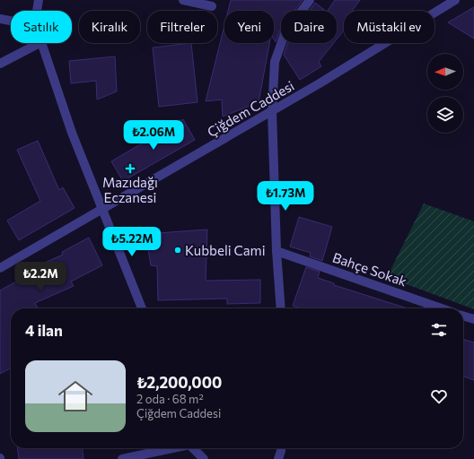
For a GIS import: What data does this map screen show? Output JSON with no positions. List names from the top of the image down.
{
  "streets": {
    "street": ["Çiğdem Caddesi", "Bahçe Sokak"]
  },
  "places": {
    "health": ["Mazıdağı Eczanesi"],
    "other": ["Kubbeli Cami"]
  },
  "north": "left",
  "page": {
    "chip": [
      "Satılık",
      "Kiralık",
      "Filtreler",
      "Yeni",
      "Daire",
      "Müstakil ev"
    ],
    "price": [
      "₺2.06M",
      "₺1.73M",
      "₺5.22M",
      "₺2.2M"
    ],
    "heading": "4 ilan",
    "list": [
      {
        "name": "₺2,200,000",
        "note": "2 oda · 68 m² · Çiğdem Caddesi"
      }
    ]
  }
}
